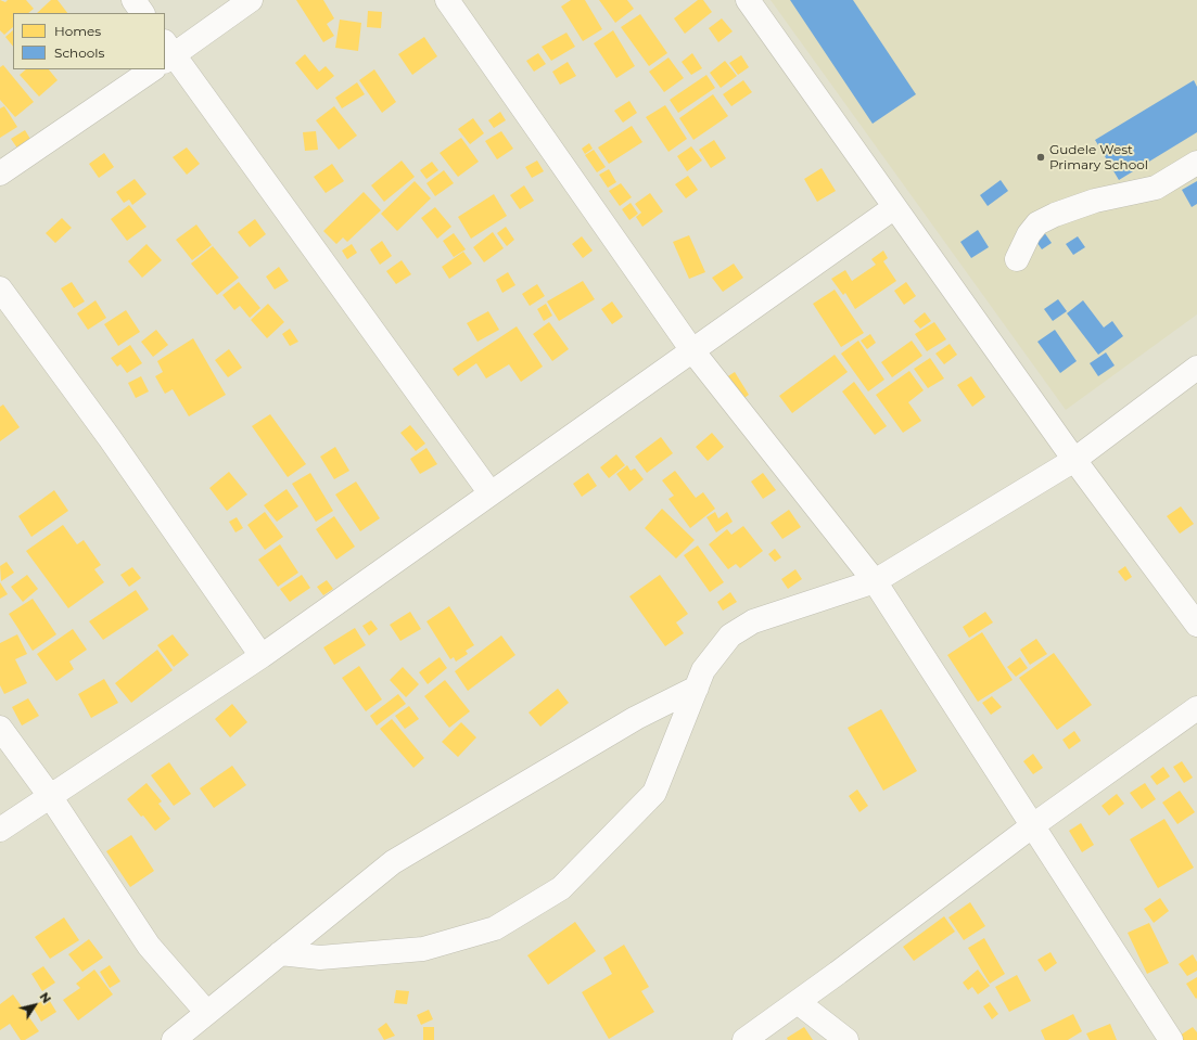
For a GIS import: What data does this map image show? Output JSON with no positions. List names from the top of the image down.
{
  "places": ["Gudele West Primary School"],
  "legend": ["Homes", "Schools"],
  "north": "top right"
}
